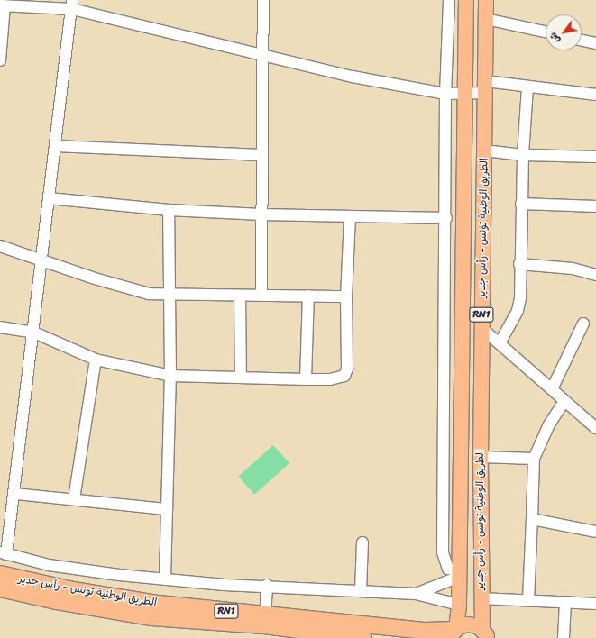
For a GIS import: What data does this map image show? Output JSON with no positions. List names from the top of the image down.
{
  "streets": {
    "highway": ["الطريق الوطنية تونس - رأس جدير", "RN1"]
  },
  "crossings": [
    ["الطريق الوطنية تونس - رأس جدير", "RN1"]
  ],
  "north": "bottom left"
}
